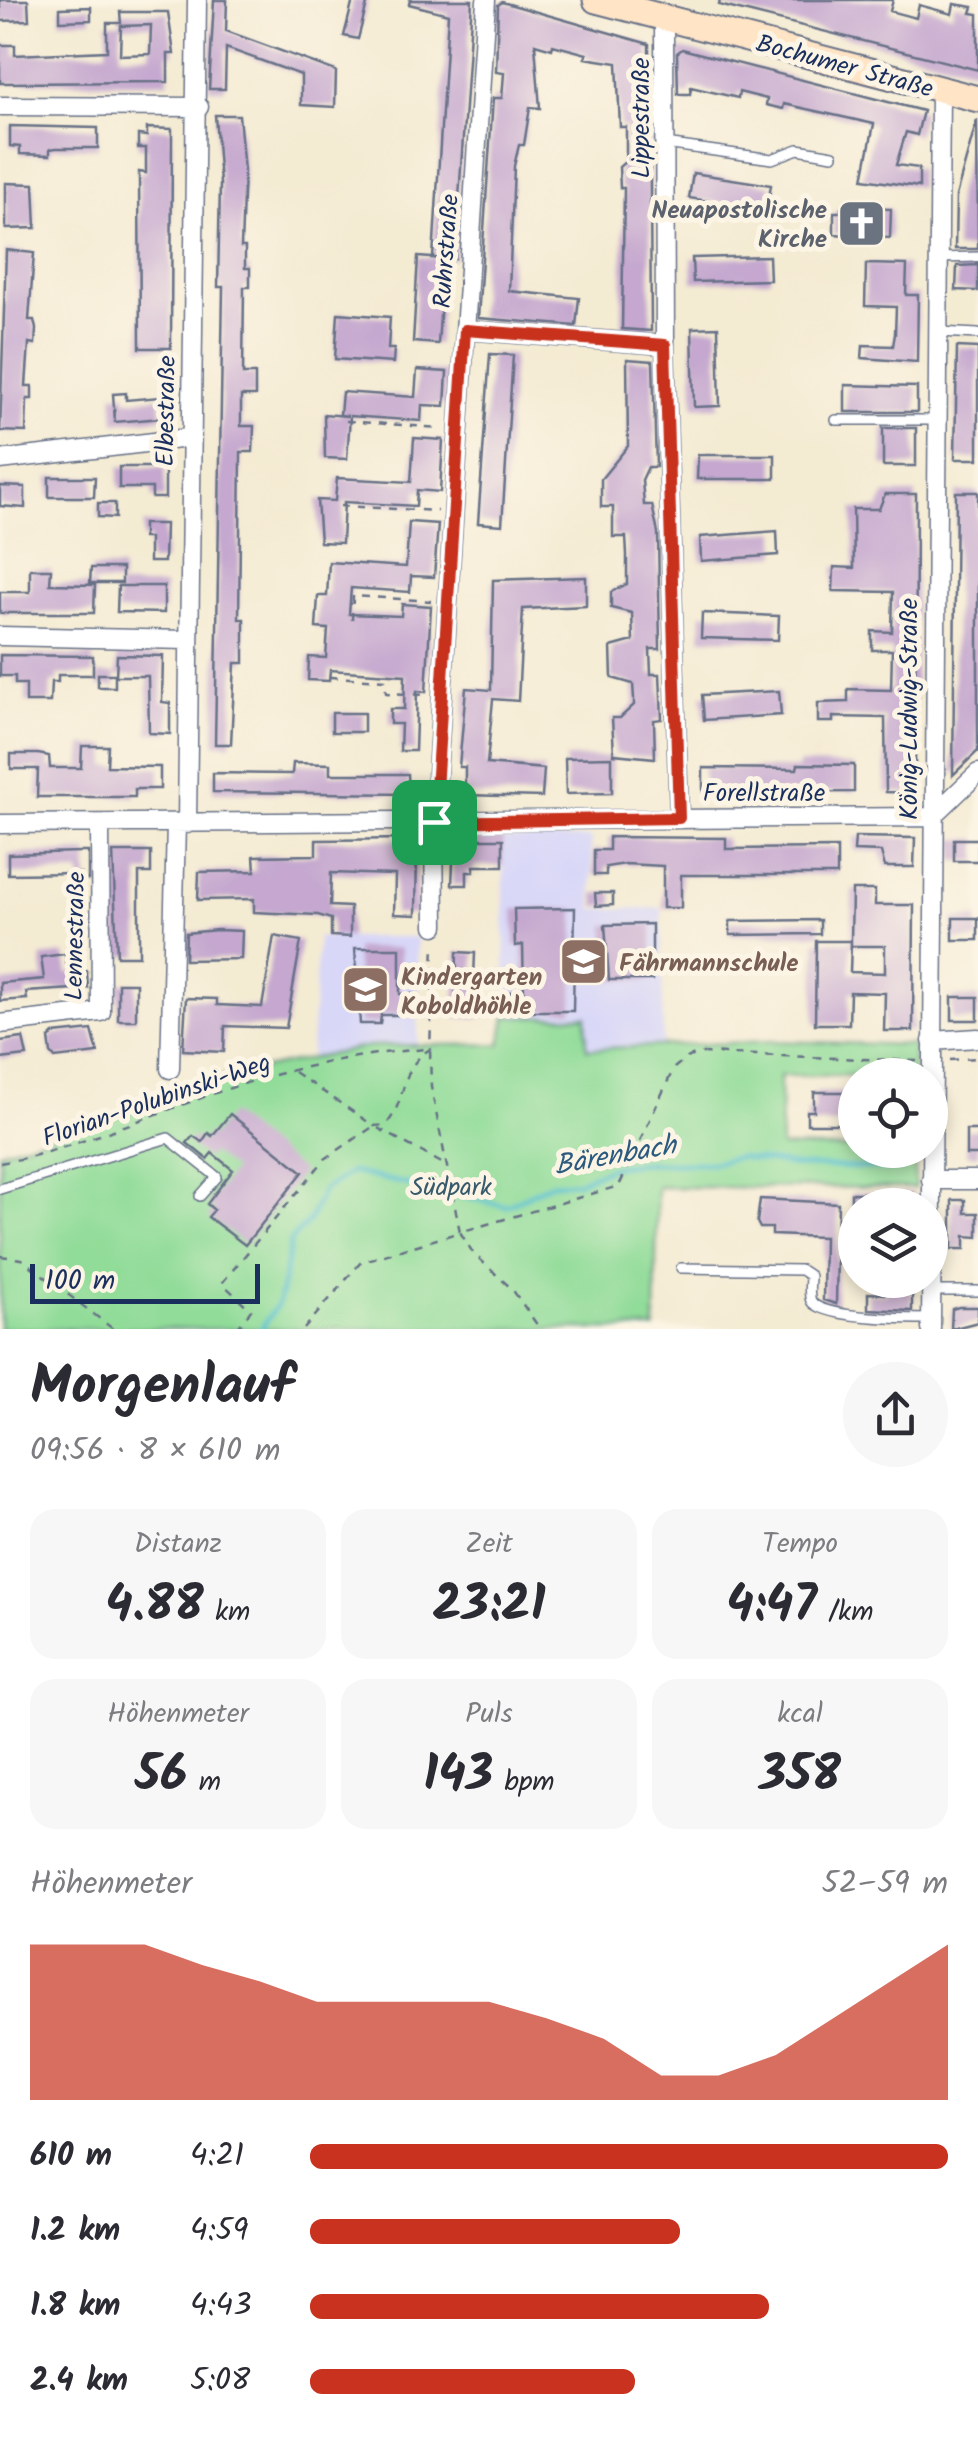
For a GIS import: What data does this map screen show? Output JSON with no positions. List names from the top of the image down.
{
  "streets": {
    "main road": ["Bochumer Straße"],
    "street": [
      "Lippestraße",
      "Ruhrstraße",
      "Elbestraße",
      "König-Ludwig-Straße",
      "Forellstraße",
      "Lennestraße"
    ],
    "path": ["Florian-Polubinski-Weg"]
  },
  "crossings": [
    ["Bochumer Straße", "Lippestraße"],
    ["Bochumer Straße", "König-Ludwig-Straße"],
    ["Lippestraße", "Forellstraße"],
    ["Ruhrstraße", "Forellstraße"],
    ["Elbestraße", "Forellstraße"],
    ["König-Ludwig-Straße", "Forellstraße"],
    ["Forellstraße", "Lennestraße"]
  ],
  "water": ["Bärenbach"],
  "parks": ["Südpark"],
  "places": {
    "church": ["Neuapostolische Kirche"],
    "school or university": ["Fährmannschule", "Kindergarten Koboldhöhle"]
  },
  "scale_bar": "100 m",
  "page": {
    "scale": "100 m",
    "heading": ["Morgenlauf", "09:56 · 8 × 610 m"],
    "stats": [
      ["Distanz", "4.88 km"],
      ["Zeit", "23:21"],
      ["Tempo", "4:47 /km"],
      ["Höhenmeter", "56 m"],
      ["Puls", "143 bpm"],
      ["kcal", "358"]
    ],
    "chart": ["Höhenmeter", "52–59 m"],
    "list": [
      {
        "name": "610 m",
        "note": "4:21"
      },
      {
        "name": "1.2 km",
        "note": "4:59"
      },
      {
        "name": "1.8 km",
        "note": "4:43"
      },
      {
        "name": "2.4 km",
        "note": "5:08"
      }
    ]
  }
}
